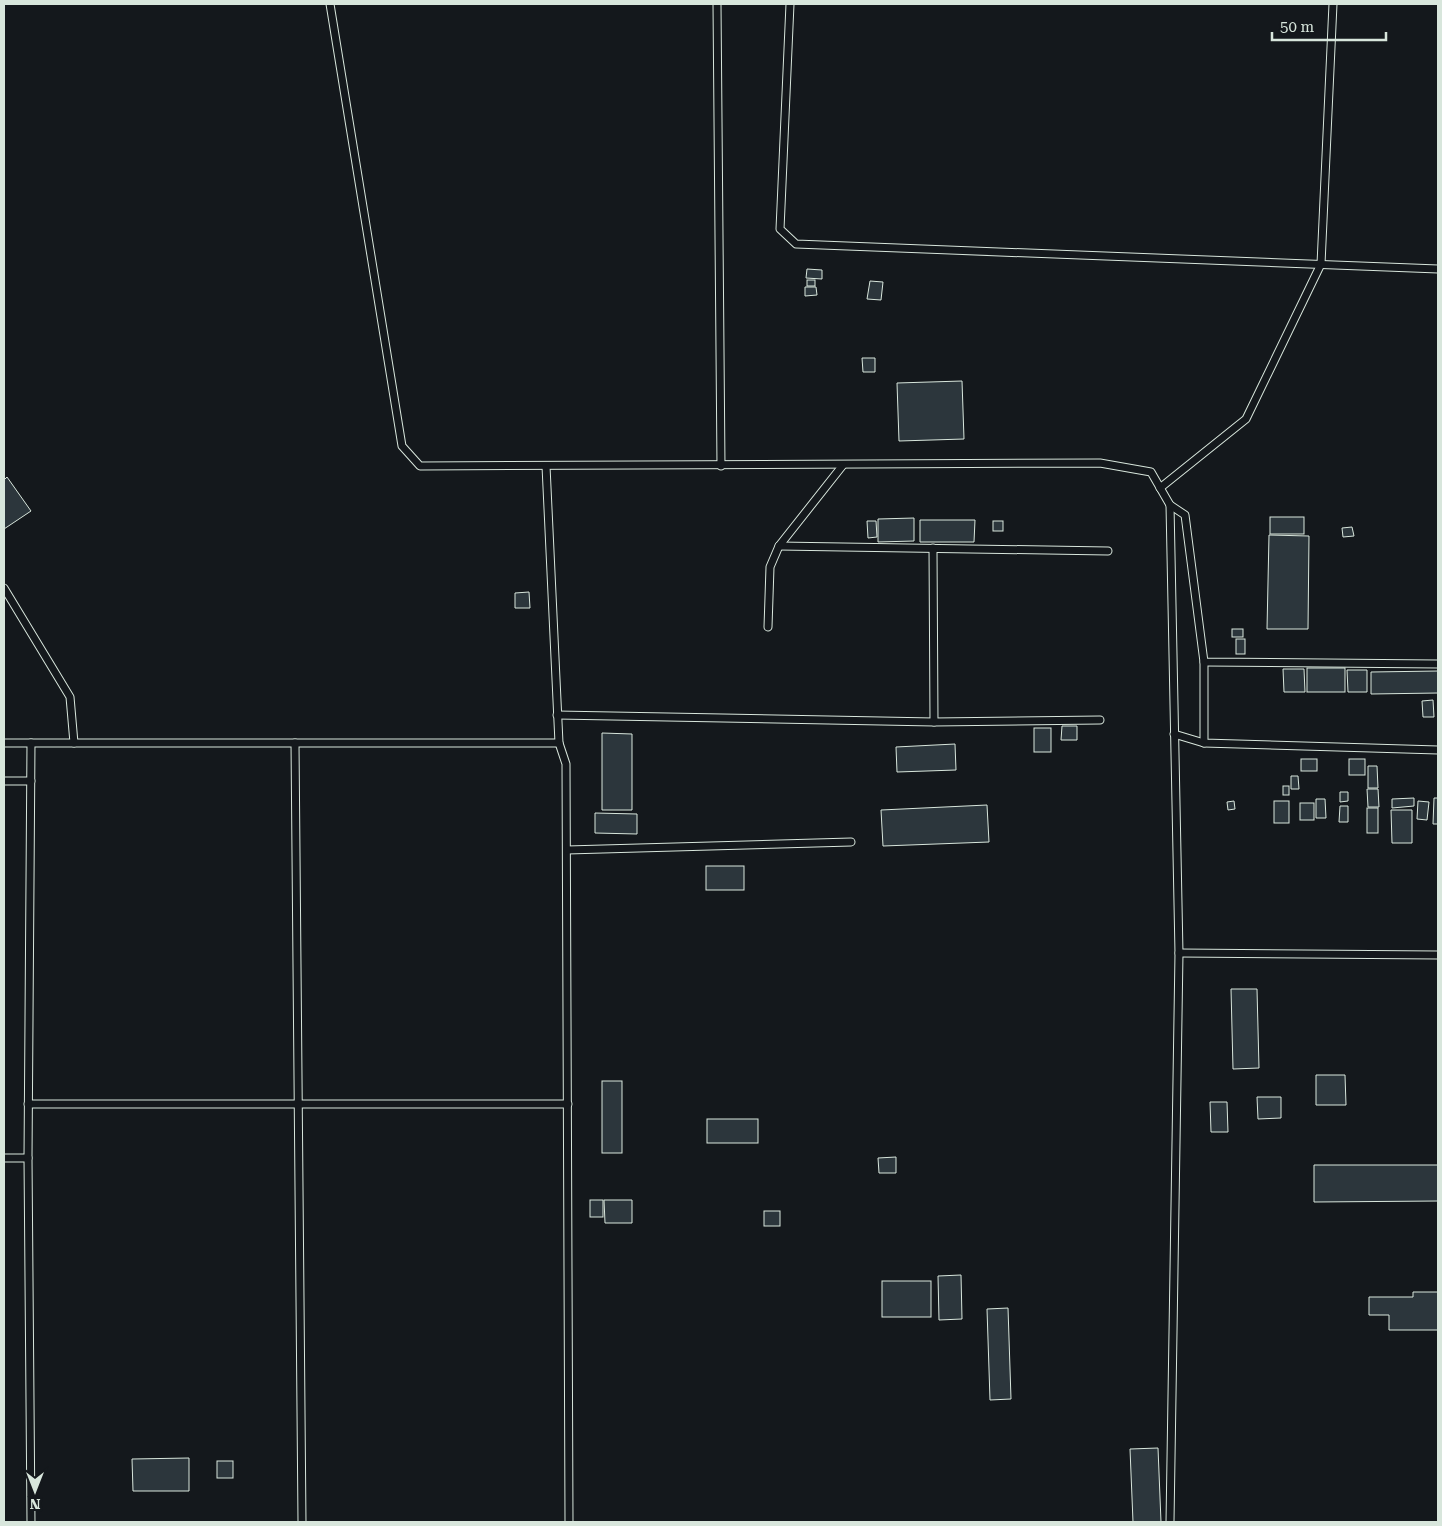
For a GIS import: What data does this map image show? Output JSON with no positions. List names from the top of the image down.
{
  "scale_bar": "50 m",
  "north": "bottom"
}
